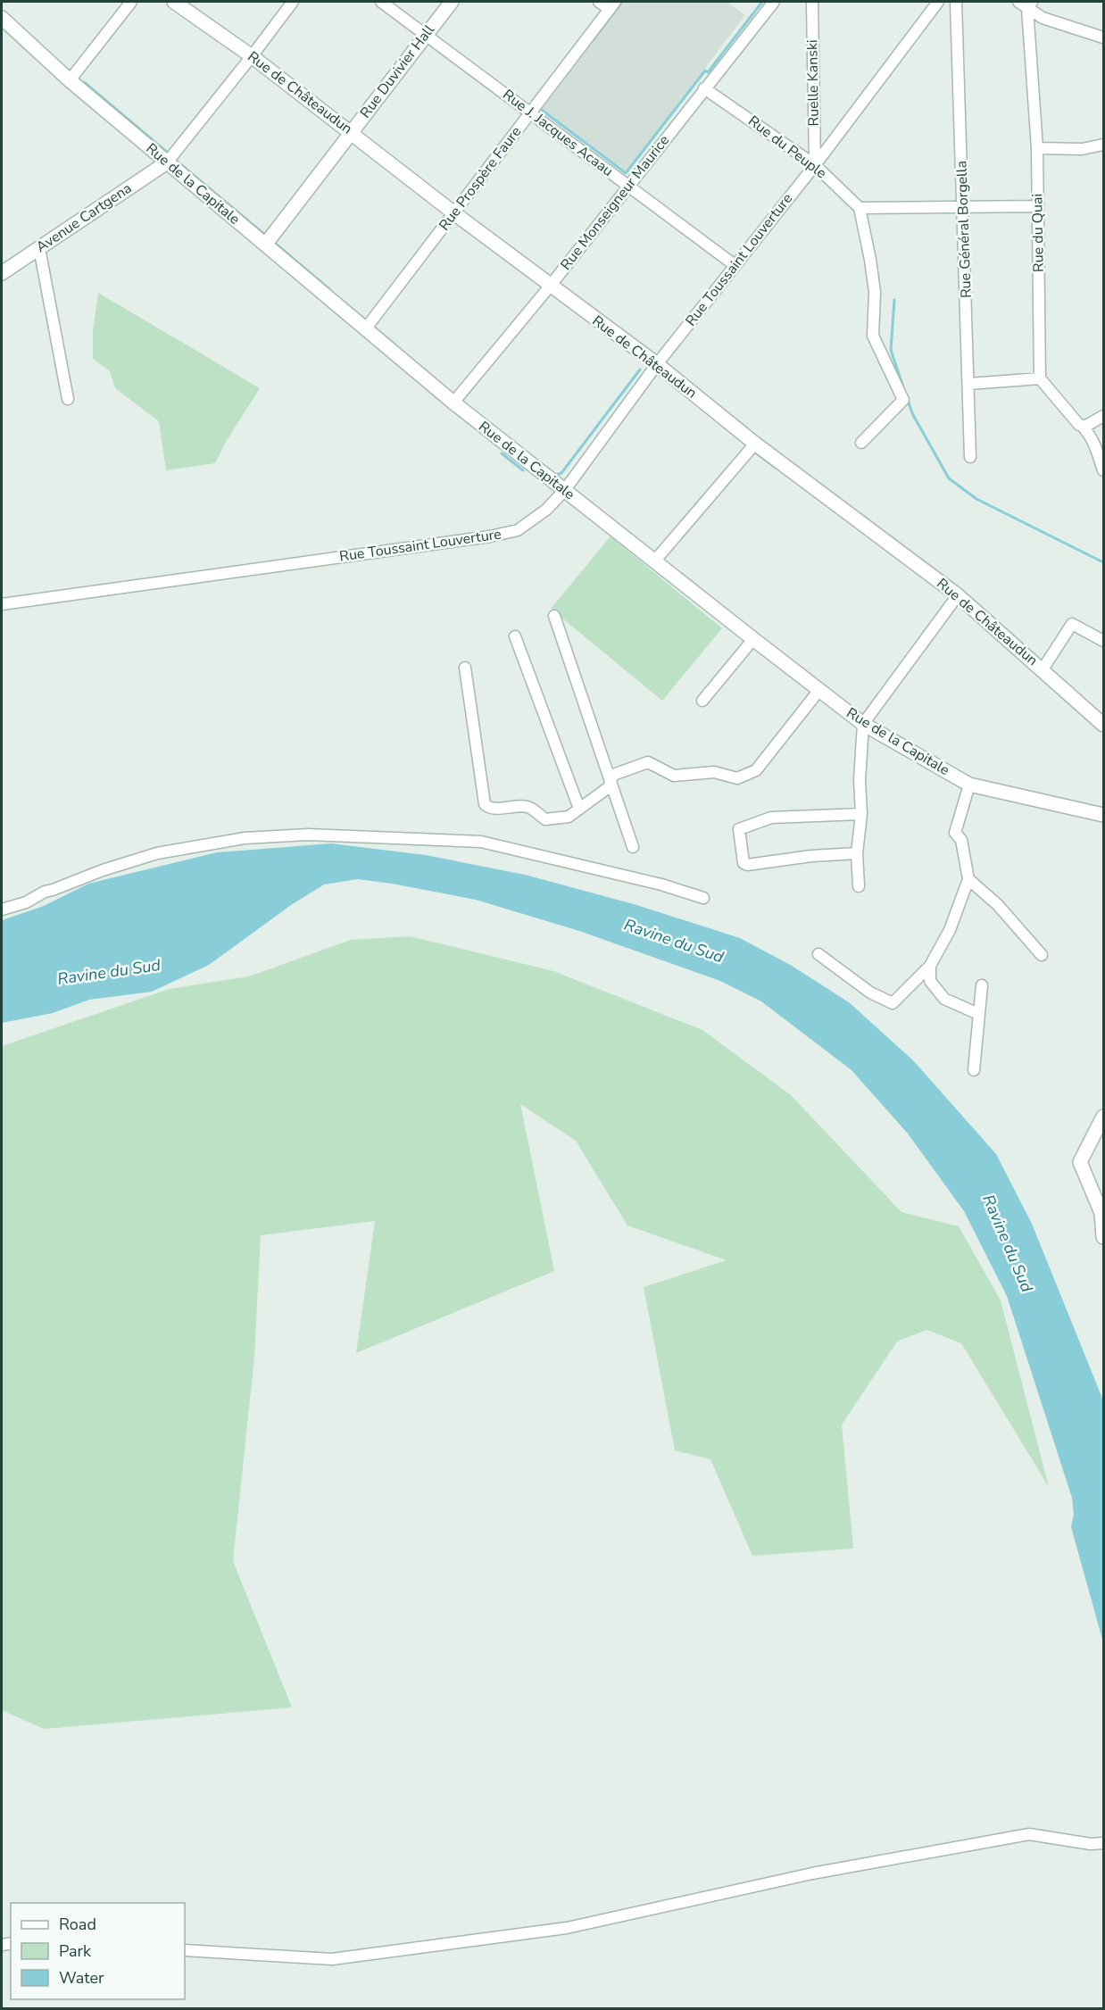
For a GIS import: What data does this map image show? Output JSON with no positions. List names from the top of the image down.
{
  "streets": {
    "street": [
      "Rue Duvivier Hall",
      "Ruelle Kanski",
      "Rue de Châteaudun",
      "Rue J. Jacques Acaau",
      "Rue du Peuple",
      "Rue Prospère Faure",
      "Rue de la Capitale",
      "Rue Monseigneur Maurice",
      "Avenue Cartgena",
      "Rue Général Borgella",
      "Rue du Quai",
      "Rue Toussaint Louverture"
    ]
  },
  "crossings": [
    ["Rue Duvivier Hall", "Rue de Châteaudun"],
    ["Rue Duvivier Hall", "Rue J. Jacques Acaau"],
    ["Rue Duvivier Hall", "Rue de la Capitale"],
    ["Ruelle Kanski", "Rue du Peuple"],
    ["Ruelle Kanski", "Rue Toussaint Louverture"],
    ["Rue de Châteaudun", "Rue Prospère Faure"],
    ["Rue de Châteaudun", "Rue Monseigneur Maurice"],
    ["Rue de Châteaudun", "Rue Toussaint Louverture"],
    ["Rue J. Jacques Acaau", "Rue Prospère Faure"],
    ["Rue J. Jacques Acaau", "Rue Monseigneur Maurice"],
    ["Rue J. Jacques Acaau", "Rue Toussaint Louverture"],
    ["Rue du Peuple", "Rue Monseigneur Maurice"],
    ["Rue du Peuple", "Rue Toussaint Louverture"],
    ["Rue Prospère Faure", "Rue de la Capitale"],
    ["Rue de la Capitale", "Rue Monseigneur Maurice"],
    ["Rue de la Capitale", "Avenue Cartgena"],
    ["Rue de la Capitale", "Rue Toussaint Louverture"]
  ],
  "water": ["Ravine du Sud"],
  "legend": ["Road", "Park", "Water"]
}
